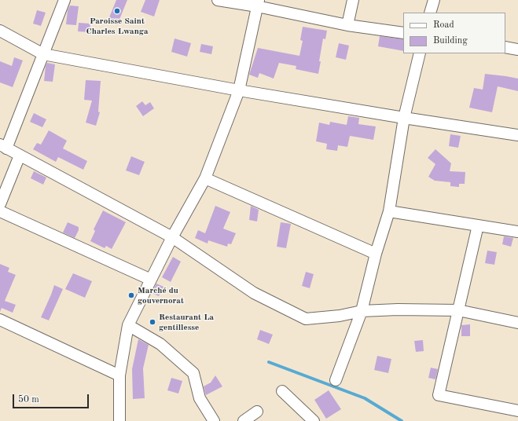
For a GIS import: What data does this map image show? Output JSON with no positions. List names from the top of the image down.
{
  "places": ["Paroisse Saint Charles Lwanga", "Marché du gouvernorat", "Restaurant La gentillesse"],
  "legend": ["Road", "Building"],
  "scale_bar": "50 m"
}
